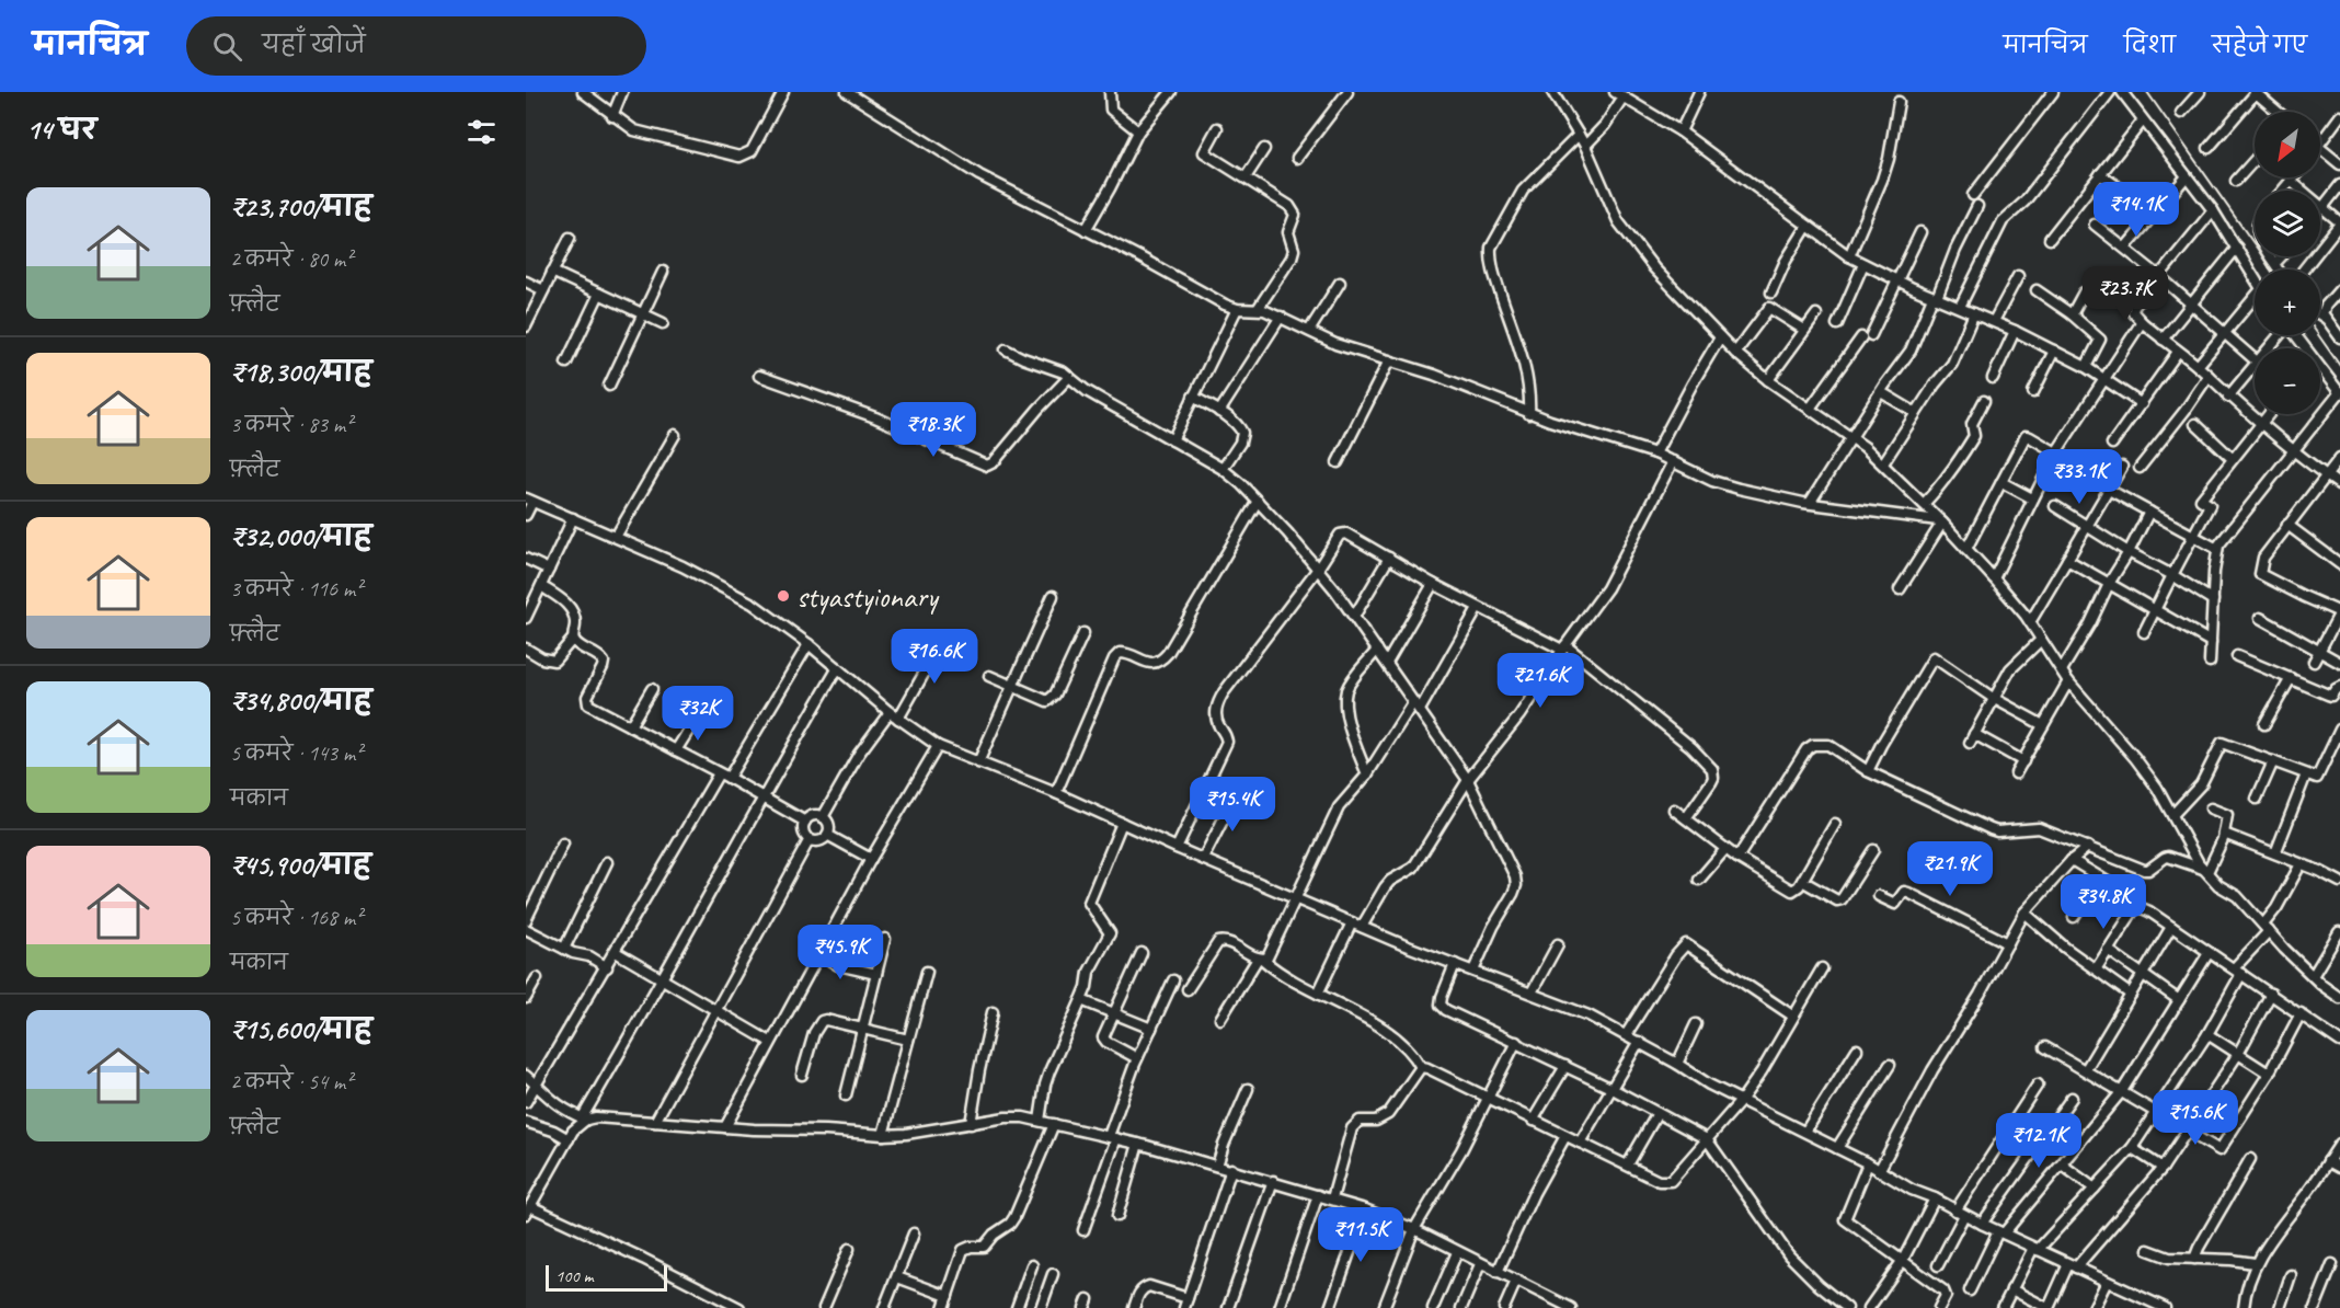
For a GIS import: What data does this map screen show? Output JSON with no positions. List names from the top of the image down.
{
  "places": ["styastyionary"],
  "scale_bar": "100 m",
  "north": "bottom left",
  "page": {
    "header": "मानचित्र",
    "search": "यहाँ खोजें",
    "nav": ["मानचित्र", "दिशा", "सहेजे गए"],
    "heading": "14 घर",
    "map_buttons": ["+", "−"],
    "list": [
      {
        "name": "₹23,700/माह",
        "note": "2 कमरे · 80 m² · फ़्लैट"
      },
      {
        "name": "₹18,300/माह",
        "note": "3 कमरे · 83 m² · फ़्लैट"
      },
      {
        "name": "₹32,000/माह",
        "note": "3 कमरे · 116 m² · फ़्लैट"
      },
      {
        "name": "₹34,800/माह",
        "note": "5 कमरे · 143 m² · मकान"
      },
      {
        "name": "₹45,900/माह",
        "note": "5 कमरे · 168 m² · मकान"
      },
      {
        "name": "₹15,600/माह",
        "note": "2 कमरे · 54 m² · फ़्लैट"
      }
    ],
    "price": [
      "₹14.1K",
      "₹23.7K",
      "₹18.3K",
      "₹33.1K",
      "₹16.6K",
      "₹21.6K",
      "₹32K",
      "₹15.4K",
      "₹21.9K",
      "₹34.8K",
      "₹45.9K",
      "₹15.6K",
      "₹12.1K",
      "₹11.5K"
    ],
    "scale": "100 m"
  }
}
